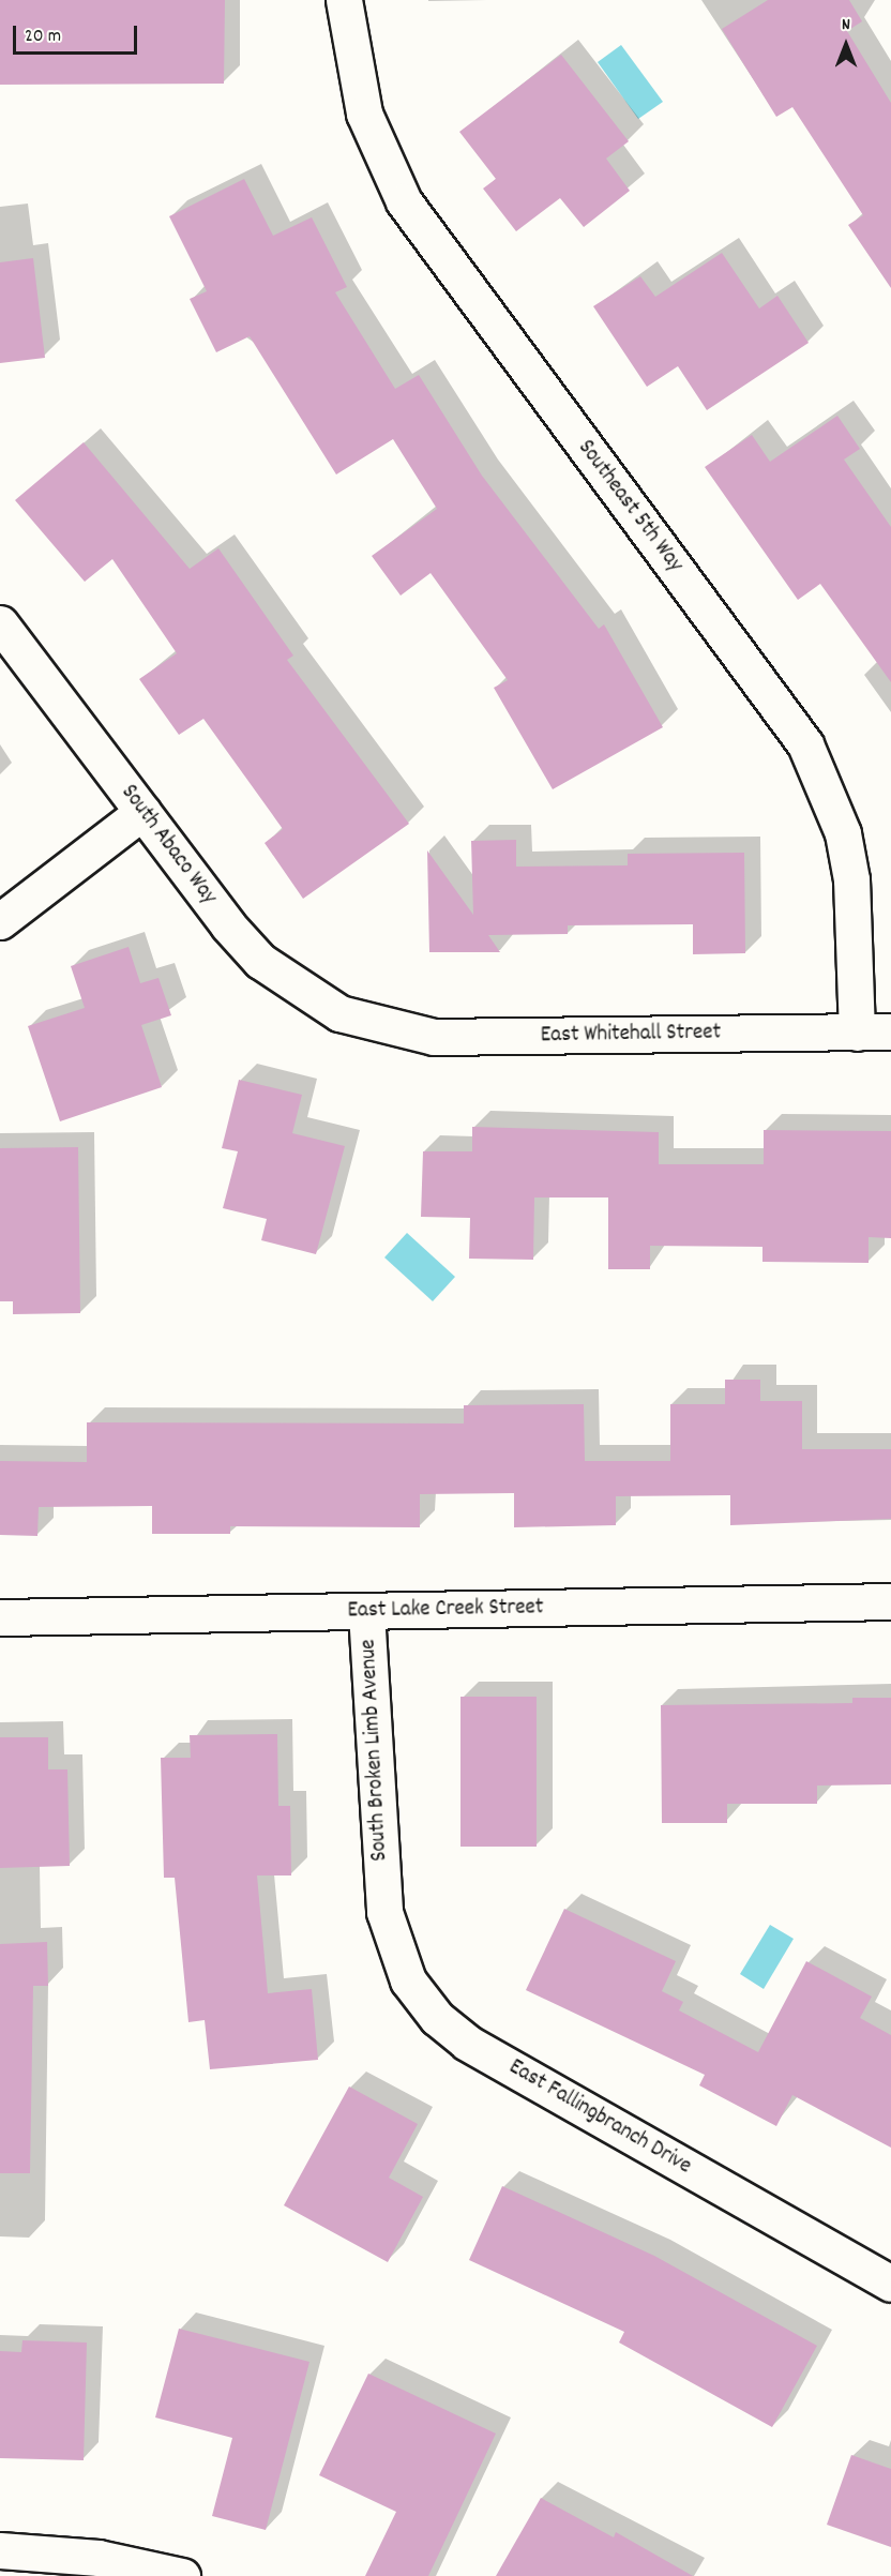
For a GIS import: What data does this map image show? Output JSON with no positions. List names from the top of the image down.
{
  "streets": {
    "street": [
      "Southeast 5th Way",
      "South Abaco Way",
      "East Whitehall Street",
      "East Lake Creek Street",
      "South Broken Limb Avenue",
      "East Fallingbranch Drive"
    ]
  },
  "crossings": [
    ["Southeast 5th Way", "East Whitehall Street"],
    ["South Abaco Way", "East Whitehall Street"],
    ["East Lake Creek Street", "South Broken Limb Avenue"],
    ["South Broken Limb Avenue", "East Fallingbranch Drive"]
  ],
  "scale_bar": "20 m",
  "north": "top"
}
